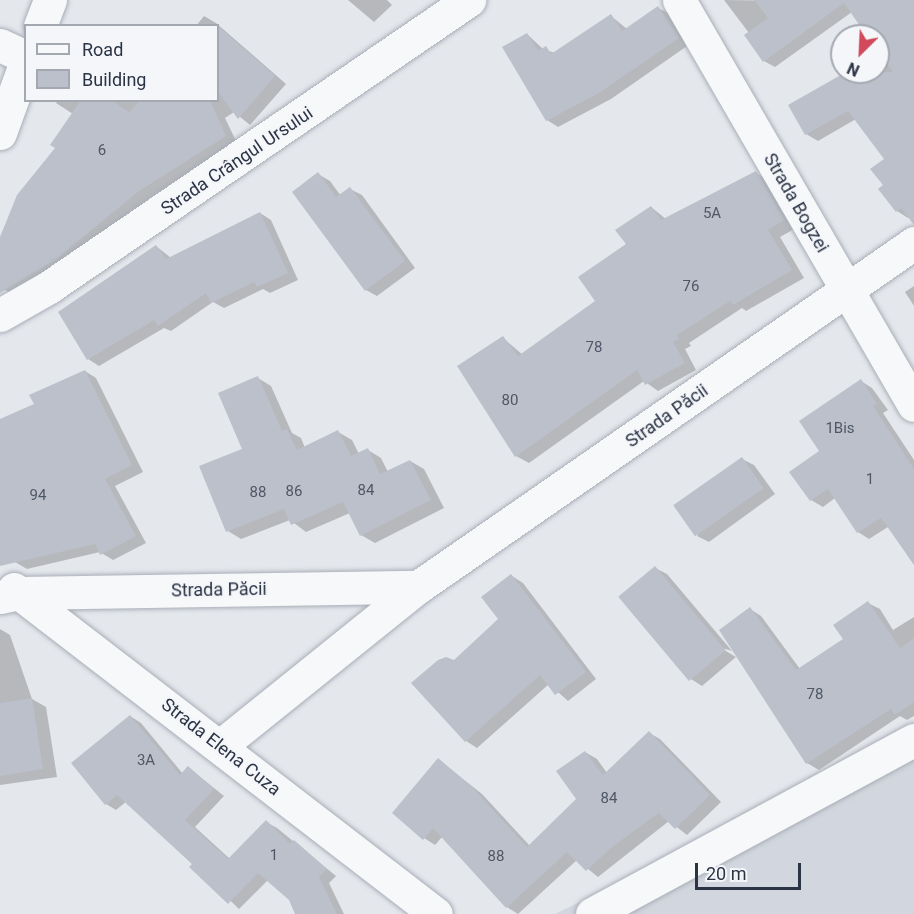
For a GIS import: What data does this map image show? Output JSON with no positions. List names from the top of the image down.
{
  "streets": {
    "street": [
      "Strada Crângul Ursului",
      "Strada Bogzei",
      "Strada Păcii",
      "Strada Elena Cuza"
    ]
  },
  "crossings": [
    ["Strada Bogzei", "Strada Păcii"],
    ["Strada Păcii", "Strada Elena Cuza"]
  ],
  "house_numbers": [
    "6",
    "5A",
    "76",
    "78",
    "80",
    "1Bis",
    "1",
    "84",
    "86",
    "88",
    "94",
    "78",
    "3A",
    "84",
    "1",
    "88"
  ],
  "legend": ["Road", "Building"],
  "scale_bar": "20 m",
  "north": "bottom left"
}
